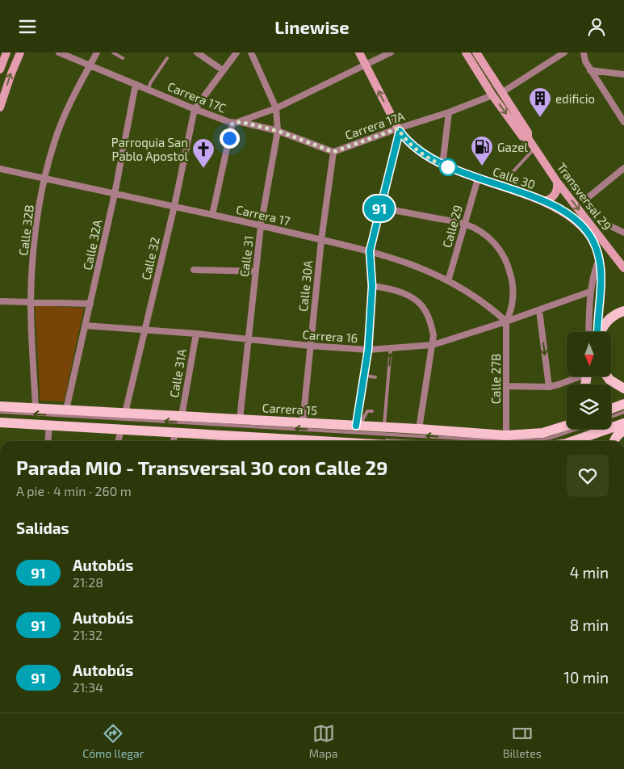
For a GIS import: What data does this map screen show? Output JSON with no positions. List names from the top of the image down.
{
  "streets": {
    "main road": ["Carrera 15"],
    "street": [
      "Carrera 17C",
      "Carrera 17A",
      "Calle 30",
      "Transversal 29",
      "Carrera 17",
      "Calle 29",
      "Calle 32B",
      "Calle 32A",
      "Calle 31",
      "Calle 32",
      "Calle 30A",
      "Carrera 16",
      "Calle 31A",
      "Calle 27B"
    ]
  },
  "crossings": [
    ["Carrera 17C", "Carrera 17A"],
    ["Carrera 17C", "Calle 30"],
    ["Carrera 17C", "Calle 32B"],
    ["Carrera 17C", "Calle 32A"],
    ["Carrera 17C", "Calle 31"],
    ["Carrera 17C", "Calle 32"],
    ["Carrera 17A", "Calle 30"],
    ["Carrera 17A", "Transversal 29"],
    ["Carrera 17A", "Calle 31"],
    ["Carrera 17A", "Calle 30A"],
    ["Calle 30", "Calle 29"],
    ["Carrera 17", "Calle 29"],
    ["Carrera 17", "Calle 32B"],
    ["Carrera 17", "Calle 32A"],
    ["Carrera 17", "Calle 31"],
    ["Carrera 17", "Calle 32"],
    ["Carrera 17", "Calle 30A"],
    ["Carrera 17", "Carrera 16"],
    ["Carrera 17", "Calle 27B"],
    ["Calle 29", "Calle 27B"],
    ["Calle 32B", "Carrera 15"],
    ["Calle 32A", "Carrera 16"],
    ["Calle 32A", "Carrera 15"],
    ["Calle 31", "Carrera 16"],
    ["Calle 31", "Carrera 15"],
    ["Calle 32", "Carrera 16"],
    ["Calle 32", "Carrera 15"],
    ["Calle 30A", "Carrera 16"],
    ["Calle 30A", "Carrera 15"],
    ["Carrera 16", "Calle 31A"],
    ["Carrera 16", "Calle 27B"],
    ["Calle 31A", "Carrera 15"],
    ["Calle 27B", "Carrera 15"]
  ],
  "places": {
    "building": ["edificio"],
    "fuel station": ["Gazel"],
    "church": ["Parroquia San Pablo Apostol"]
  },
  "lines": ["bus line 91"],
  "north": "bottom",
  "page": {
    "header": "Linewise",
    "on_map": "91",
    "heading": [
      ["Parada MIO - Transversal 30 con Calle 29", "A pie · 4 min · 260 m"],
      "Salidas"
    ],
    "list": [
      {
        "mark": "91",
        "name": "Autobús",
        "note": "21:28",
        "value": "4 min"
      },
      {
        "mark": "91",
        "name": "Autobús",
        "note": "21:32",
        "value": "8 min"
      },
      {
        "mark": "91",
        "name": "Autobús",
        "note": "21:34",
        "value": "10 min"
      }
    ],
    "tabs": ["Cómo llegar", "Mapa", "Billetes"]
  }
}
